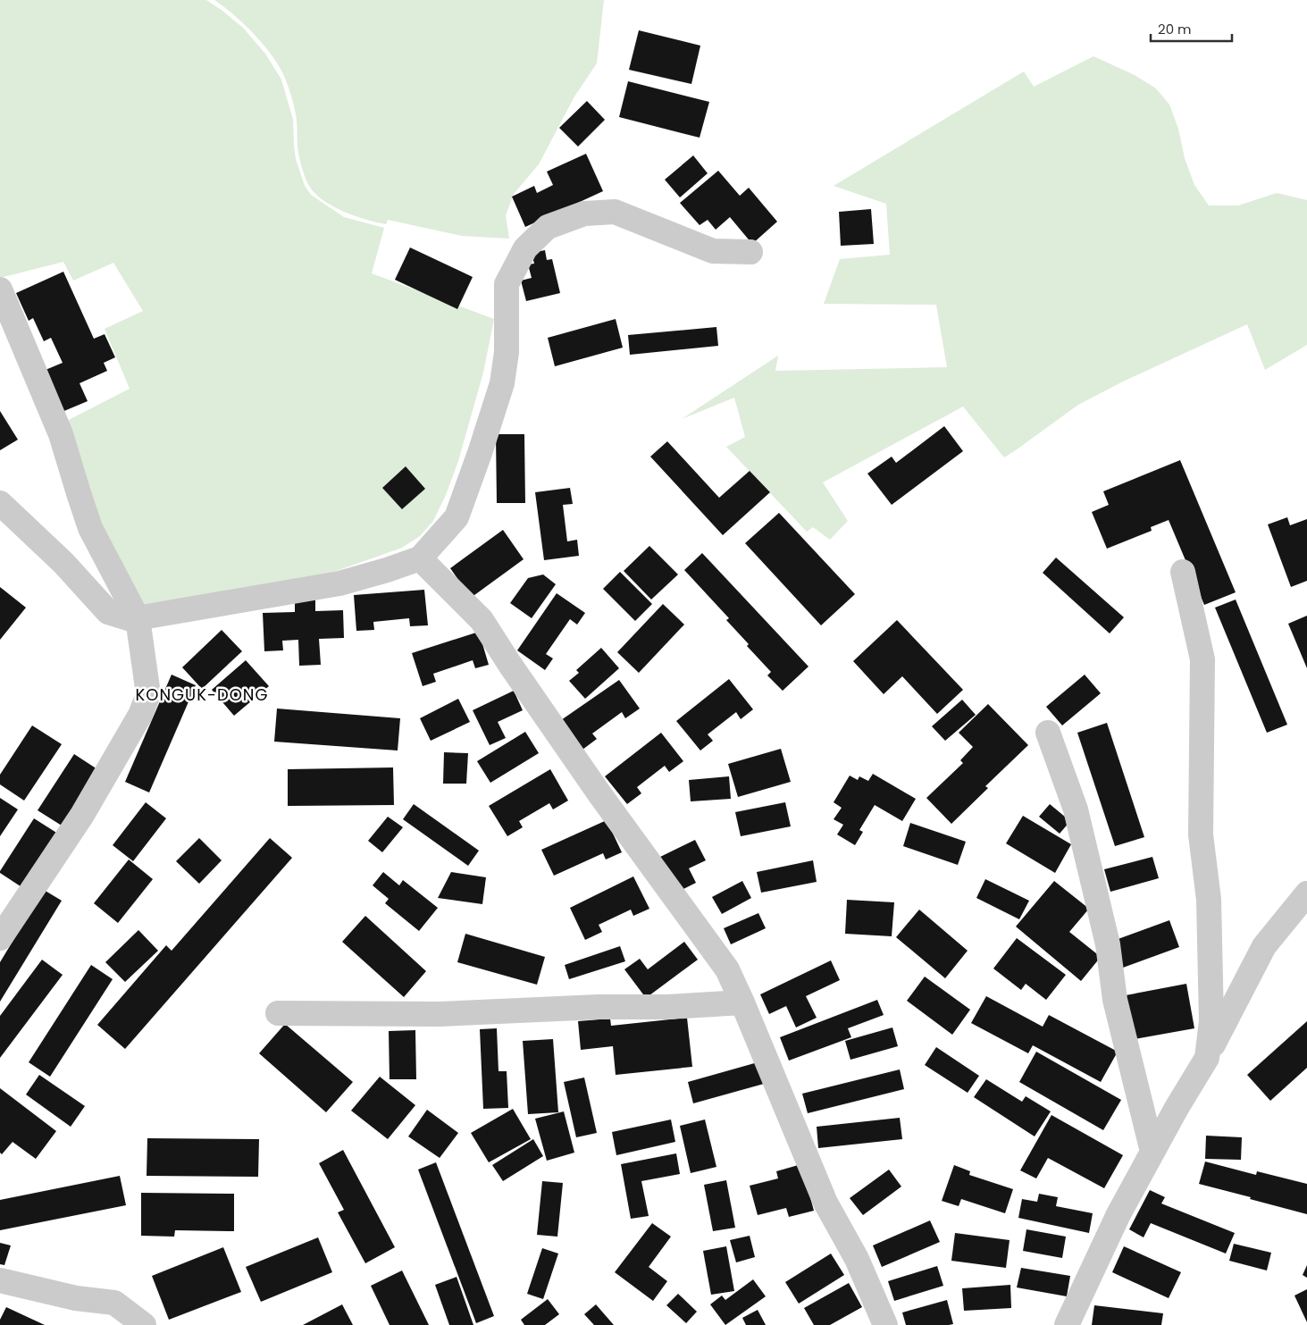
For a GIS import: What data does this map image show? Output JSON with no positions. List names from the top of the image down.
{
  "districts": ["KONGUK-DONG"],
  "scale_bar": "20 m"
}
